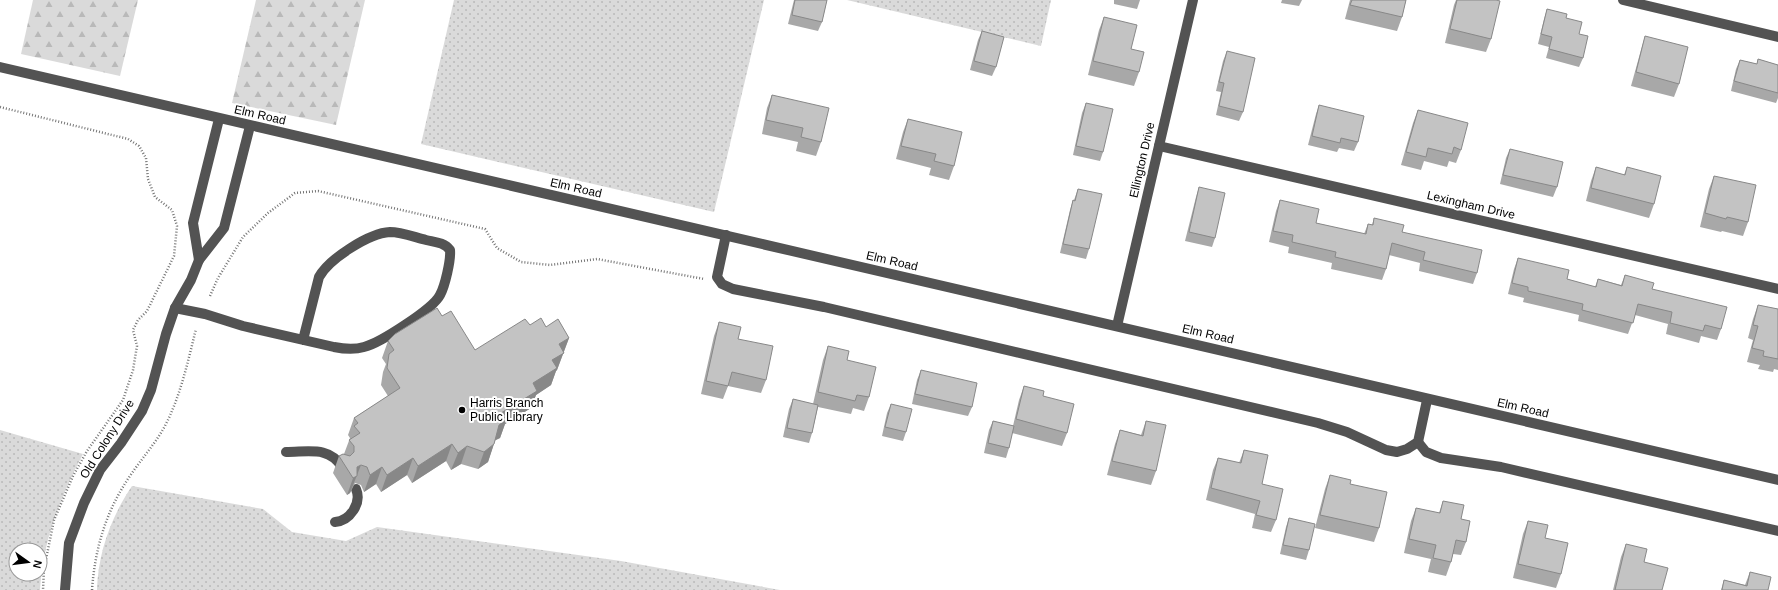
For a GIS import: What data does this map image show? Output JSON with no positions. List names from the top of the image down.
{
  "streets": {
    "street": [
      "Elm Road",
      "Ellington Drive",
      "Lexingham Drive",
      "Old Colony Drive"
    ]
  },
  "crossings": [
    ["Elm Road", "Ellington Drive"],
    ["Elm Road", "Old Colony Drive"],
    ["Ellington Drive", "Lexingham Drive"]
  ],
  "places": ["Harris Branch Public Library"],
  "north": "right"
}
